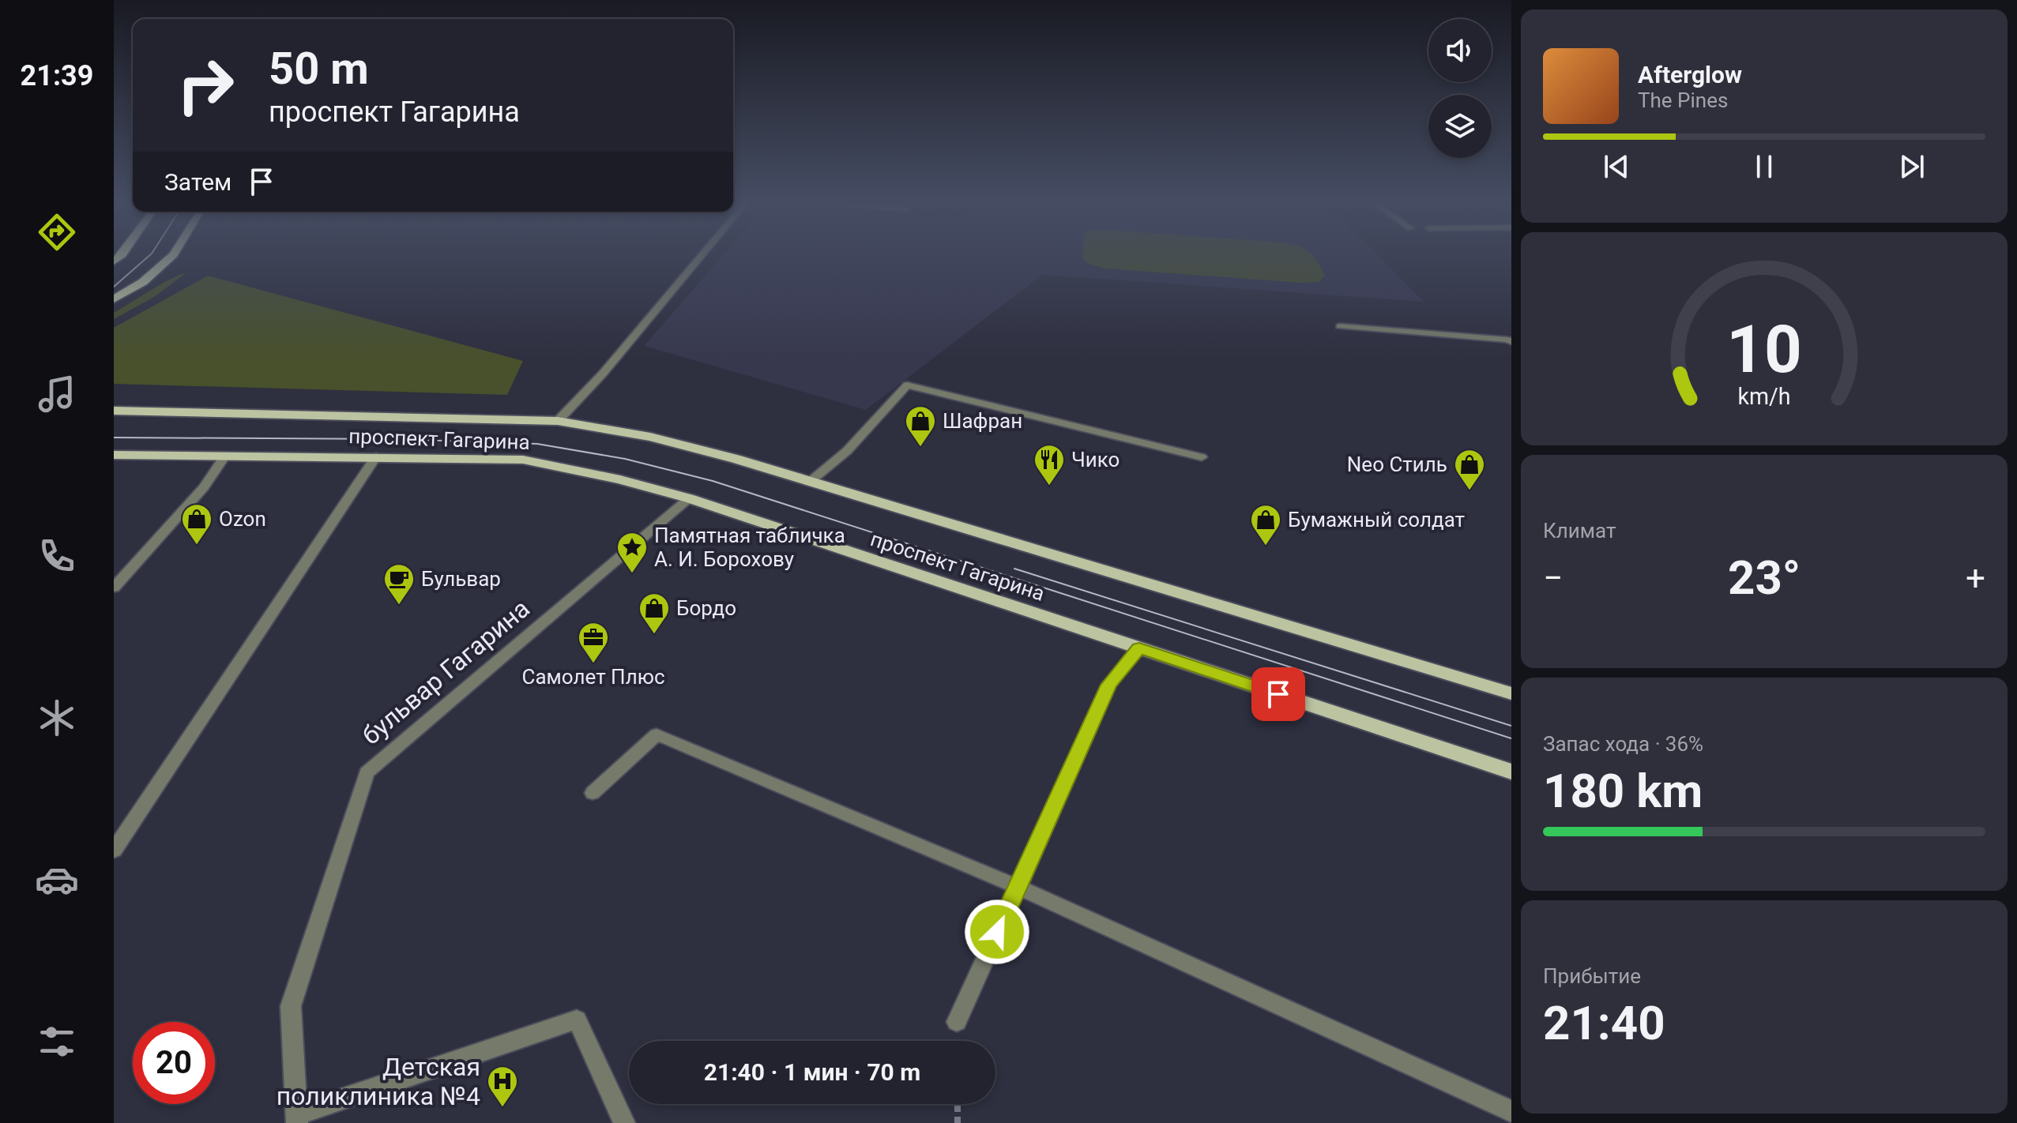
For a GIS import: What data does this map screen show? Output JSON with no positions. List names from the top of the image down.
{
  "streets": {
    "main road": ["проспект Гагарина"],
    "street": ["бульвар Гагарина"]
  },
  "crossings": [
    ["проспект Гагарина", "бульвар Гагарина"]
  ],
  "places": {
    "shop": [
      "Шафран",
      "Neo Стиль",
      "Ozon",
      "Бумажный солдат",
      "Бордо"
    ],
    "restaurant": ["Чико"],
    "place": ["Памятная табличка А. И. Борохову"],
    "cafe": ["Бульвар"],
    "office": ["Самолет Плюс"],
    "hospital": ["Детская поликлиника №4"]
  },
  "page": {
    "tabs": "21:39",
    "turn": ["50 m", "проспект Гагарина"],
    "song": ["Afterglow", "The Pines"],
    "then": "Затем",
    "tile": [
      "Климат",
      ["Запас хода · 36%", "180 km"],
      ["Прибытие", "21:40"]
    ],
    "heat": ["−", "23°", "+"],
    "limit": "20",
    "trip": "21:40 · 1 мин · 70 m",
    "gauge": ["10", "km/h"]
  }
}
